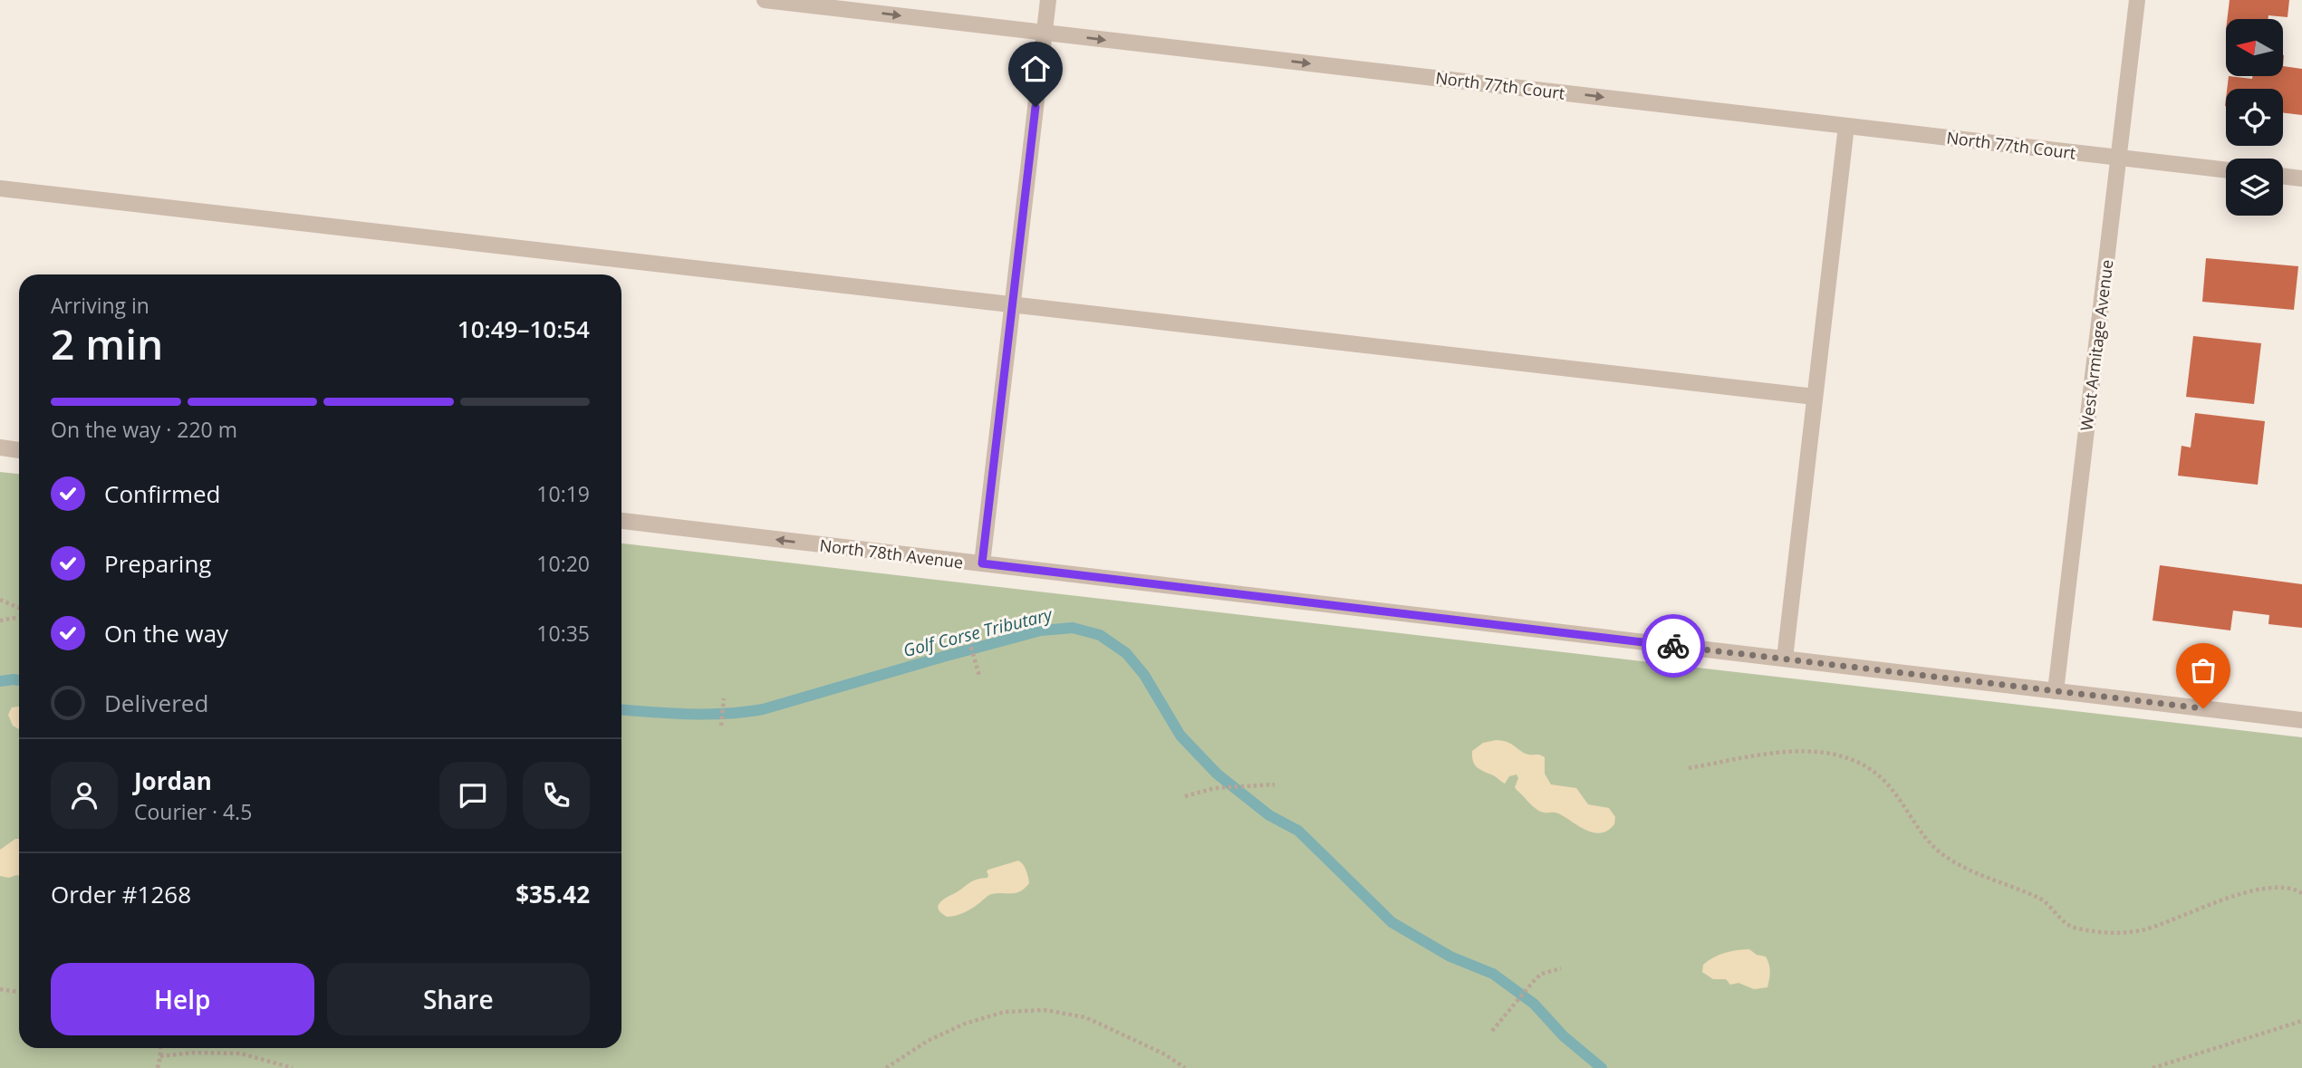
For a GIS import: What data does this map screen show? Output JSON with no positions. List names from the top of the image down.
{
  "streets": {
    "street": ["North 77th Court", "West Armitage Avenue", "North 78th Avenue"]
  },
  "crossings": [
    ["North 77th Court", "West Armitage Avenue"],
    ["West Armitage Avenue", "North 78th Avenue"]
  ],
  "one_way": ["North 77th Court"],
  "water": ["Golf Corse Tributary"],
  "north": "left",
  "page": {
    "heading": ["2 min", "Arriving in", "10:49–10:54"],
    "panel": [
      "Jordan",
      "Courier · 4.5",
      "Order #1268",
      "$35.42"
    ],
    "bar": "On the way · 220 m",
    "list": [
      ["Confirmed", "10:19"],
      ["Preparing", "10:20"],
      ["On the way", "10:35"],
      "Delivered"
    ],
    "buttons": ["Help", "Share"]
  }
}
